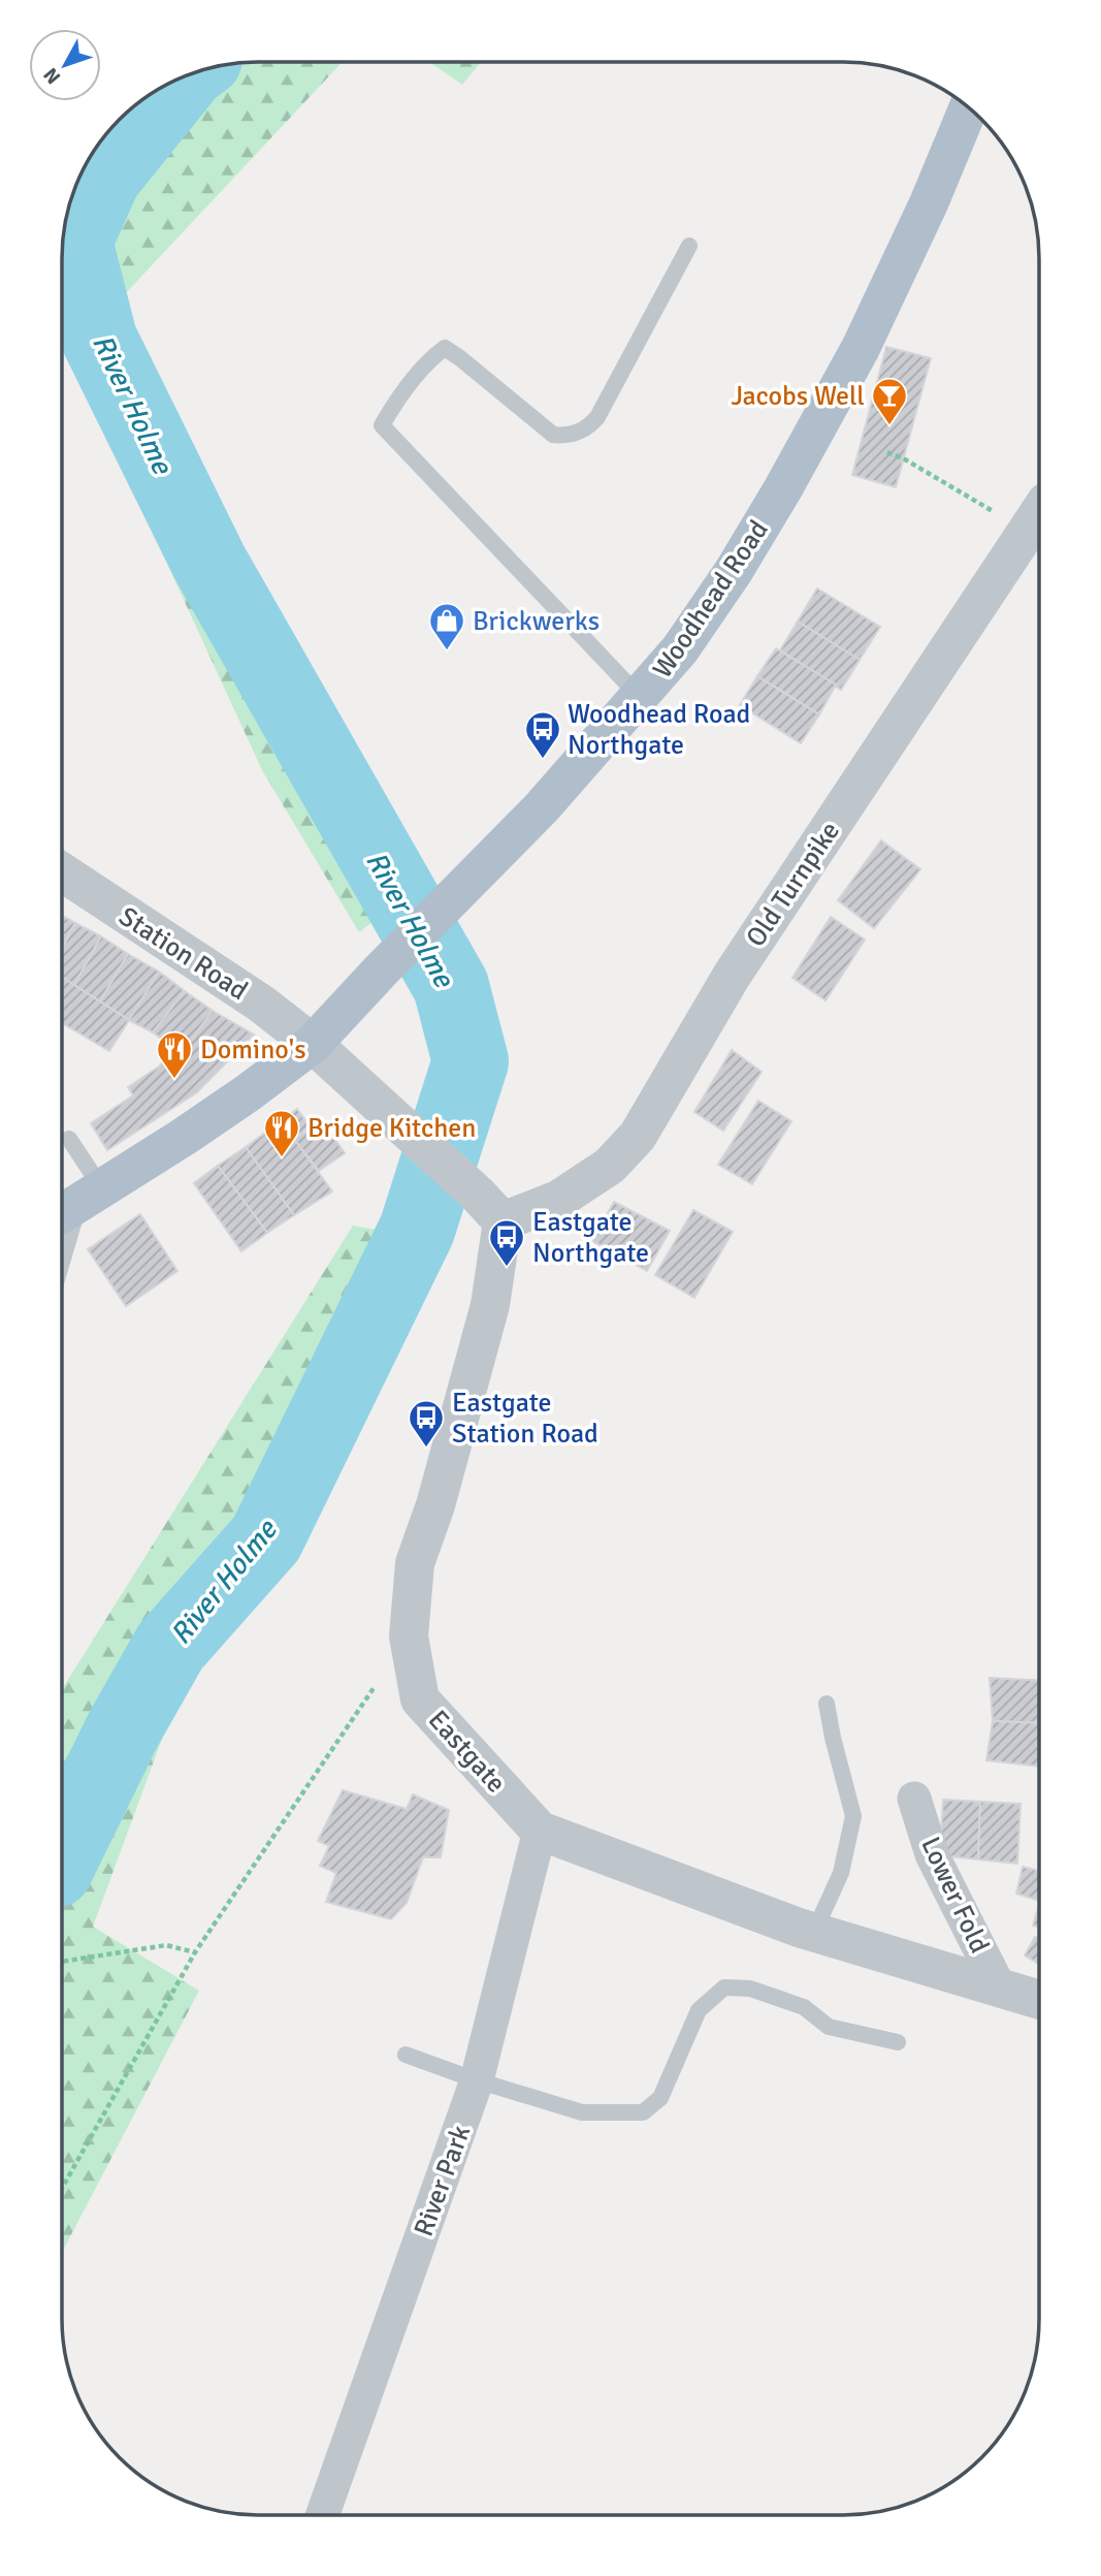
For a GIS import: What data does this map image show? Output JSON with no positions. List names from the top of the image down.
{
  "streets": {
    "main road": ["Woodhead Road"],
    "street": [
      "Old Turnpike",
      "Station Road",
      "Eastgate",
      "Lower Fold",
      "River Park"
    ]
  },
  "crossings": [
    ["Woodhead Road", "Station Road"],
    ["Old Turnpike", "Eastgate"],
    ["Eastgate", "Lower Fold"],
    ["Eastgate", "River Park"]
  ],
  "water": ["River Holme"],
  "places": {
    "bar": ["Jacobs Well"],
    "shop": ["Brickwerks"],
    "bus stop": ["Woodhead Road Northgate", "Eastgate Northgate", "Eastgate Station Road"],
    "restaurant": ["Domino's", "Bridge Kitchen"]
  },
  "north": "bottom left"
}
